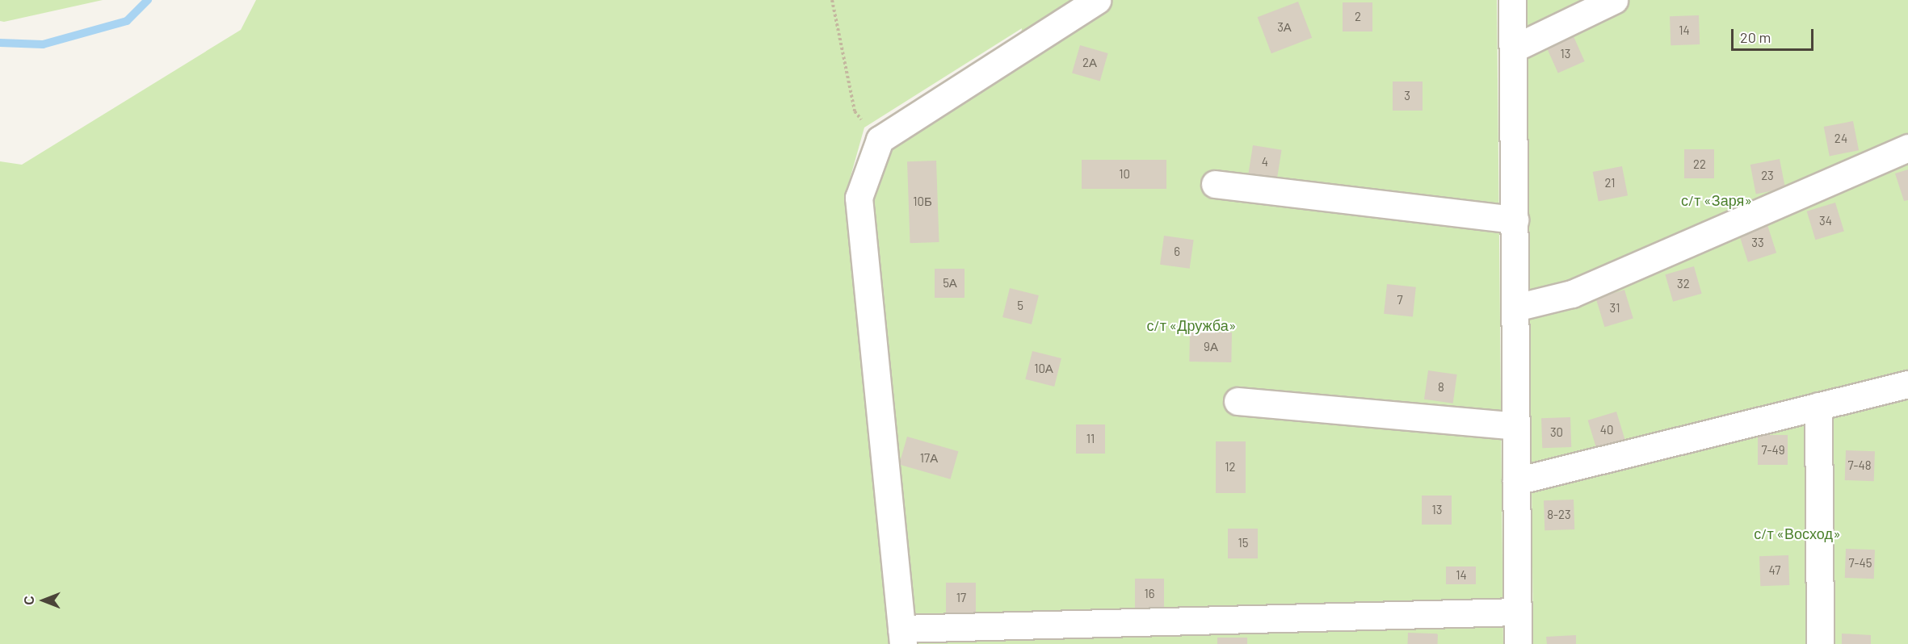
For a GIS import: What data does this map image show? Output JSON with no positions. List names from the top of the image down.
{
  "parks": ["с/т «Заря»", "с/т «Дружба»", "с/т «Восход»"],
  "house_numbers": [
    "2",
    "3А",
    "14",
    "13",
    "2А",
    "3",
    "24",
    "4",
    "22",
    "10",
    "23",
    "21",
    "10Б",
    "34",
    "33",
    "6",
    "5А",
    "32",
    "7",
    "5",
    "31",
    "9А",
    "10А",
    "8",
    "40",
    "30",
    "11",
    "7-49",
    "17А",
    "7-48",
    "12",
    "13",
    "8-23",
    "15",
    "7-45",
    "47",
    "14",
    "16",
    "17"
  ],
  "scale_bar": "20 m",
  "north": "left"
}
